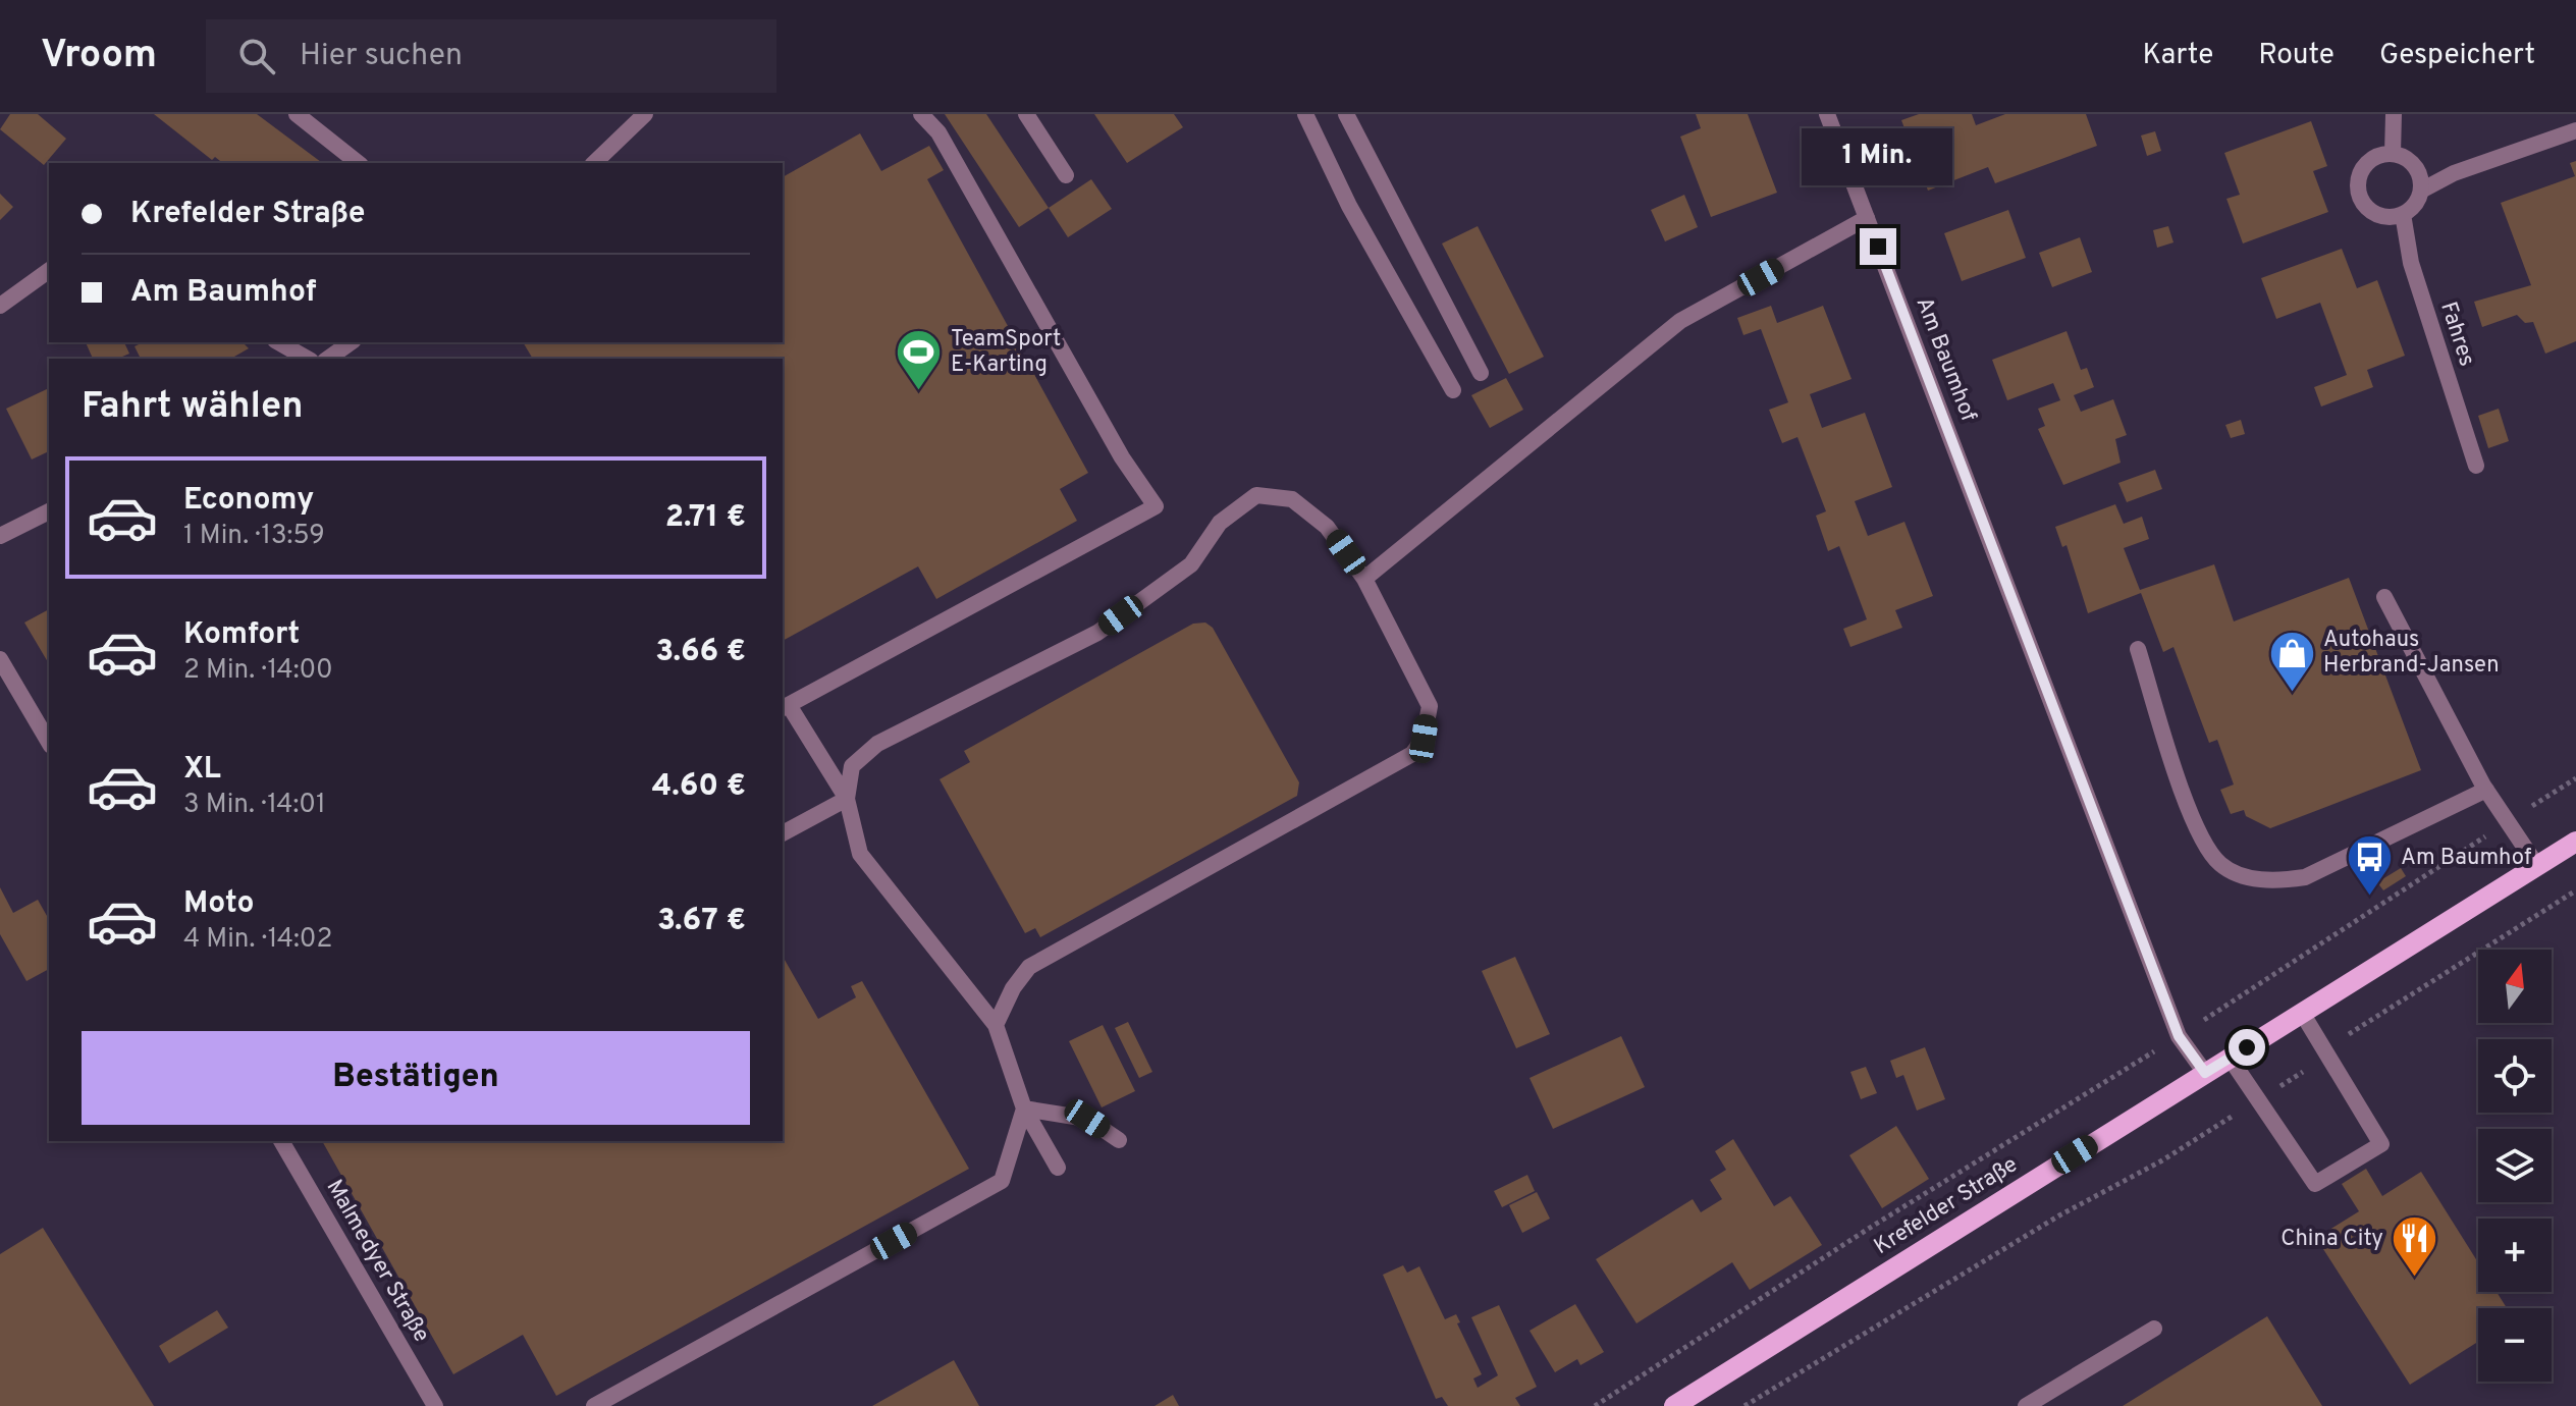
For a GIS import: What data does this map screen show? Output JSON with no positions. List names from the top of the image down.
{
  "streets": {
    "main road": ["Krefelder Straße"],
    "street": ["Fahres", "Am Baumhof", "Malmedyer Straße"]
  },
  "crossings": [
    ["Am Baumhof", "Krefelder Straße"]
  ],
  "places": {
    "sports": ["TeamSport E-Karting"],
    "shop": ["Autohaus Herbrand-Jansen"],
    "bus stop": ["Am Baumhof"],
    "restaurant": ["China City"]
  },
  "north": "top",
  "page": {
    "header": "Vroom",
    "search": "Hier suchen",
    "nav": ["Karte", "Route", "Gespeichert"],
    "bubble": "1 Min.",
    "banner": ["Krefelder Straße", "Am Baumhof"],
    "heading": "Fahrt wählen",
    "list": [
      {
        "name": "Economy",
        "note": "1 Min. · 13:59",
        "value": "2.71 €"
      },
      {
        "name": "Komfort",
        "note": "2 Min. · 14:00",
        "value": "3.66 €"
      },
      {
        "name": "XL",
        "note": "3 Min. · 14:01",
        "value": "4.60 €"
      },
      {
        "name": "Moto",
        "note": "4 Min. · 14:02",
        "value": "3.67 €"
      }
    ],
    "map_buttons": ["+", "−"],
    "buttons": "Bestätigen"
  }
}
